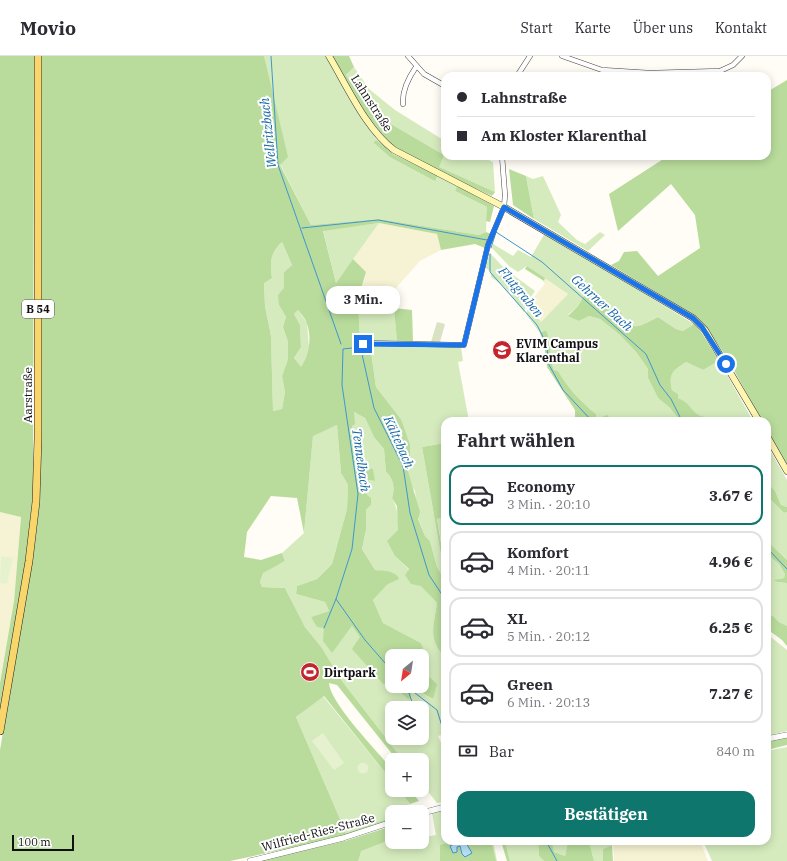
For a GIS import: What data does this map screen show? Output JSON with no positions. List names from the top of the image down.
{
  "streets": {
    "main road": ["Lahnstraße", "B 54", "Aarstraße"],
    "street": ["Wilfried-Ries-Straße"]
  },
  "water": [
    "Wellritzbach",
    "Flutgraben",
    "Gehrner Bach",
    "Kältebach",
    "Tennelbach"
  ],
  "places": {
    "school or university": ["EVIM Campus Klarenthal"],
    "sports": ["Dirtpark"]
  },
  "scale_bar": "100 m",
  "north": "bottom left",
  "page": {
    "header": "Movio",
    "nav": [
      "Start",
      "Karte",
      "Über uns",
      "Kontakt"
    ],
    "banner": ["Lahnstraße", "Am Kloster Klarenthal"],
    "bubble": "3 Min.",
    "heading": "Fahrt wählen",
    "list": [
      {
        "name": "Economy",
        "note": "3 Min. · 20:10",
        "value": "3.67 €"
      },
      {
        "name": "Komfort",
        "note": "4 Min. · 20:11",
        "value": "4.96 €"
      },
      {
        "name": "XL",
        "note": "5 Min. · 20:12",
        "value": "6.25 €"
      },
      {
        "name": "Green",
        "note": "6 Min. · 20:13",
        "value": "7.27 €"
      }
    ],
    "map_buttons": ["+", "−"],
    "pay": ["Bar", "840 m"],
    "buttons": "Bestätigen",
    "scale": "100 m"
  }
}
